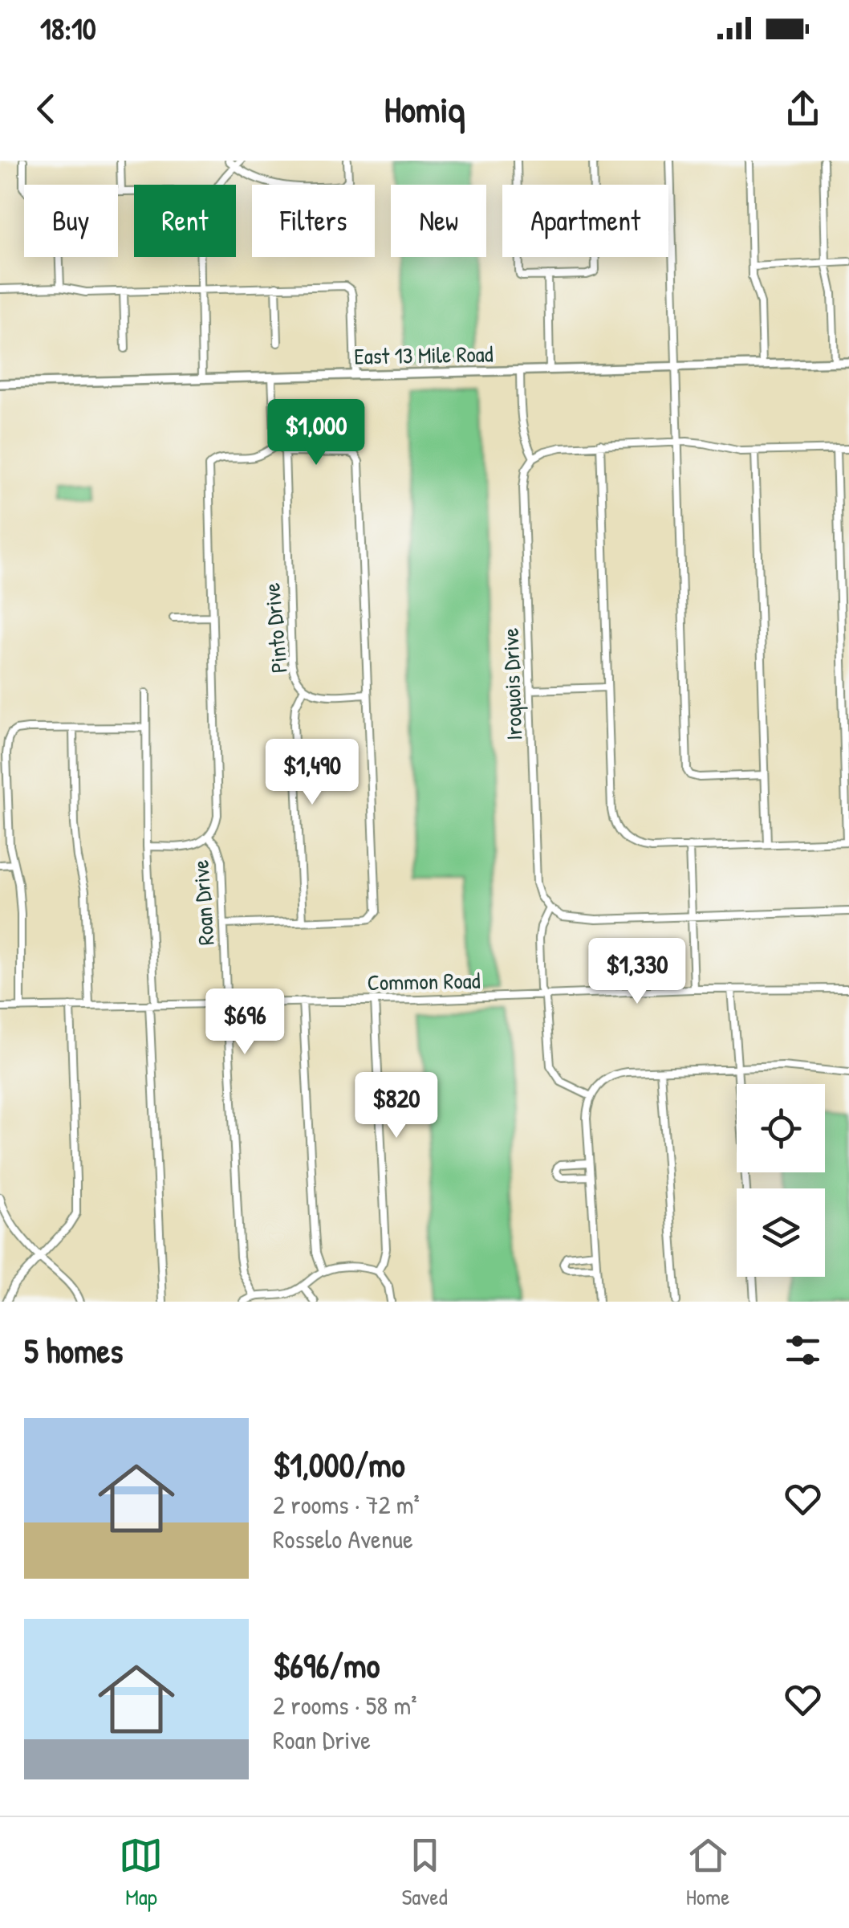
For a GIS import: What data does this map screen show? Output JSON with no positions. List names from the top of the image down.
{
  "streets": {
    "main road": ["East 13 Mile Road"],
    "street": [
      "Pinto Drive",
      "Iroquois Drive",
      "Roan Drive",
      "Common Road"
    ]
  },
  "crossings": [
    ["Roan Drive", "Common Road"]
  ],
  "page": {
    "status": "18:10",
    "header": "Homiq",
    "chip": [
      "Buy",
      "Rent",
      "Filters",
      "New",
      "Apartment"
    ],
    "price": [
      "$1,000",
      "$1,490",
      "$1,330",
      "$696",
      "$820"
    ],
    "heading": "5 homes",
    "list": [
      {
        "name": "$1,000/mo",
        "note": "2 rooms · 72 m² · Rosselo Avenue"
      },
      {
        "name": "$696/mo",
        "note": "2 rooms · 58 m² · Roan Drive"
      }
    ],
    "tabs": ["Map", "Saved", "Home"]
  }
}
